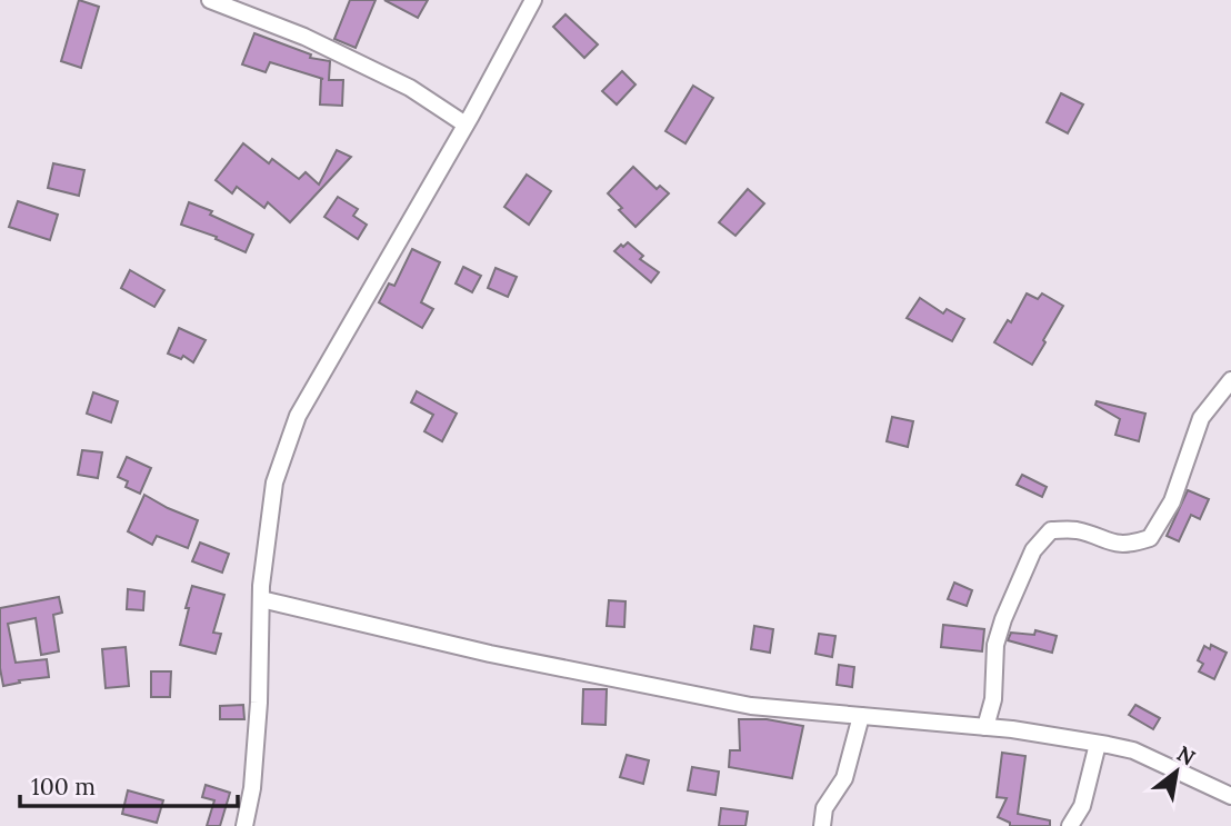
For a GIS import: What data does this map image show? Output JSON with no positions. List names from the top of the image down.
{
  "scale_bar": "100 m",
  "north": "top right"
}
